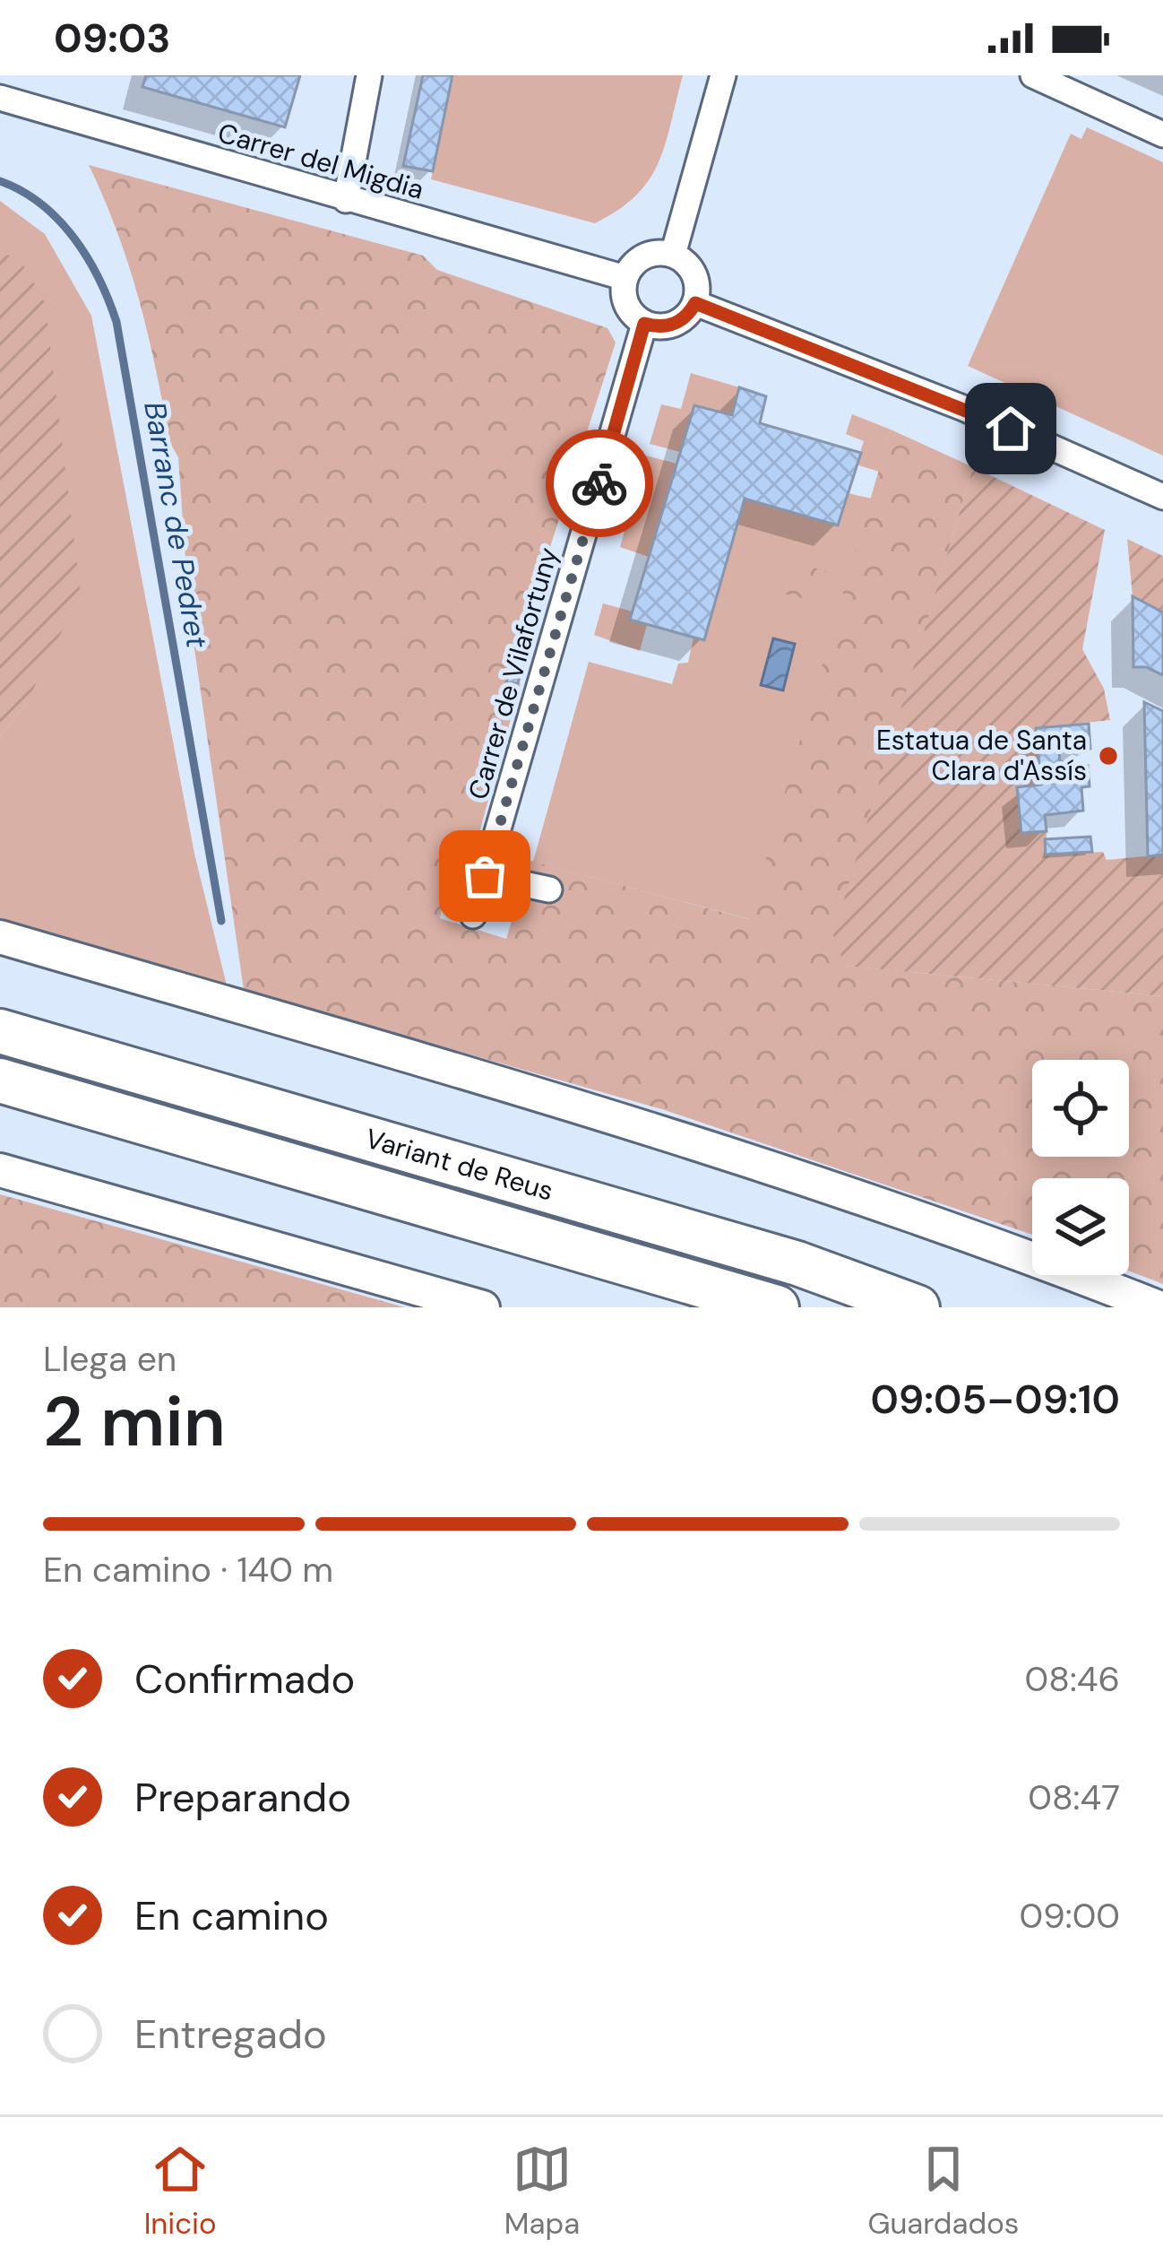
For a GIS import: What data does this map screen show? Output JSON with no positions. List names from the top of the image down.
{
  "streets": {
    "highway": ["Variant de Reus"],
    "street": ["Carrer del Migdia", "Carrer de Vilafortuny"]
  },
  "crossings": [
    ["Carrer del Migdia", "Carrer de Vilafortuny"]
  ],
  "water": ["Barranc de Pedret"],
  "places": ["Estatua de Santa Clara d'Assís"],
  "page": {
    "status": "09:03",
    "heading": ["2 min", "Llega en", "09:05–09:10"],
    "bar": "En camino · 140 m",
    "list": [
      ["Confirmado", "08:46"],
      ["Preparando", "08:47"],
      ["En camino", "09:00"],
      "Entregado"
    ],
    "tabs": ["Inicio", "Mapa", "Guardados"]
  }
}
